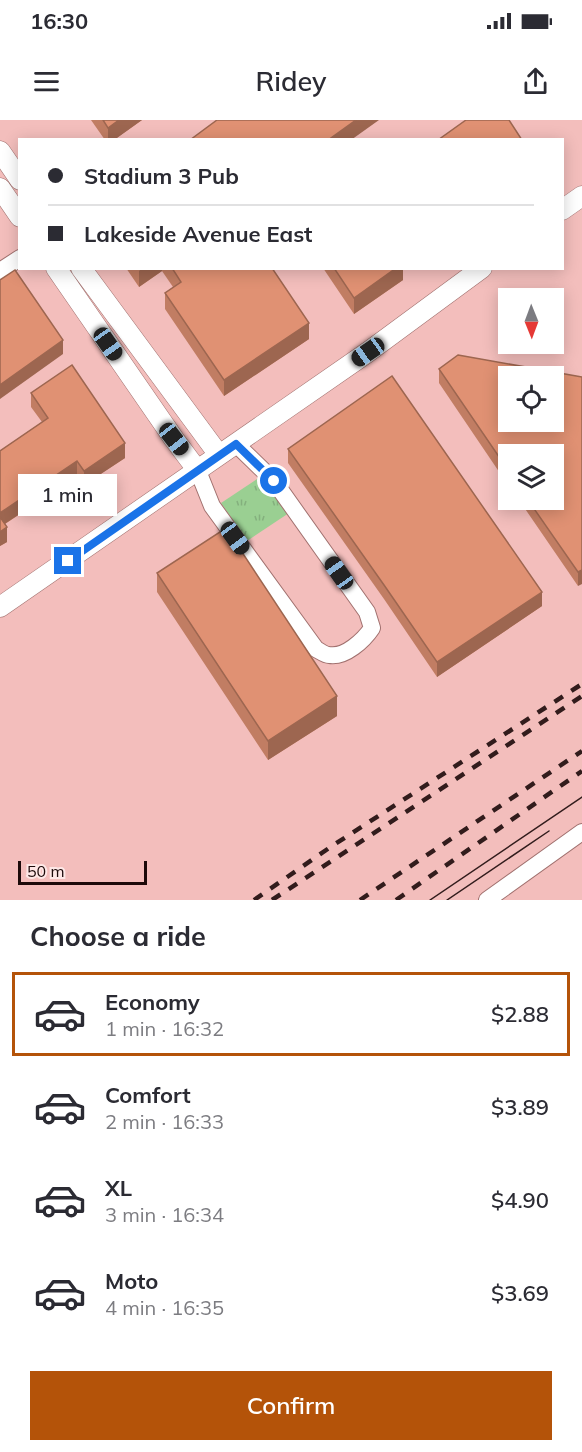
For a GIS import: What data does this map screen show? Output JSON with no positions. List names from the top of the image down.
{
  "scale_bar": "50 m",
  "north": "bottom",
  "page": {
    "status": "16:30",
    "header": "Ridey",
    "banner": ["Stadium 3 Pub", "Lakeside Avenue East"],
    "bubble": "1 min",
    "scale": "50 m",
    "heading": "Choose a ride",
    "list": [
      {
        "name": "Economy",
        "note": "1 min · 16:32",
        "value": "$2.88"
      },
      {
        "name": "Comfort",
        "note": "2 min · 16:33",
        "value": "$3.89"
      },
      {
        "name": "XL",
        "note": "3 min · 16:34",
        "value": "$4.90"
      },
      {
        "name": "Moto",
        "note": "4 min · 16:35",
        "value": "$3.69"
      }
    ],
    "buttons": "Confirm"
  }
}
